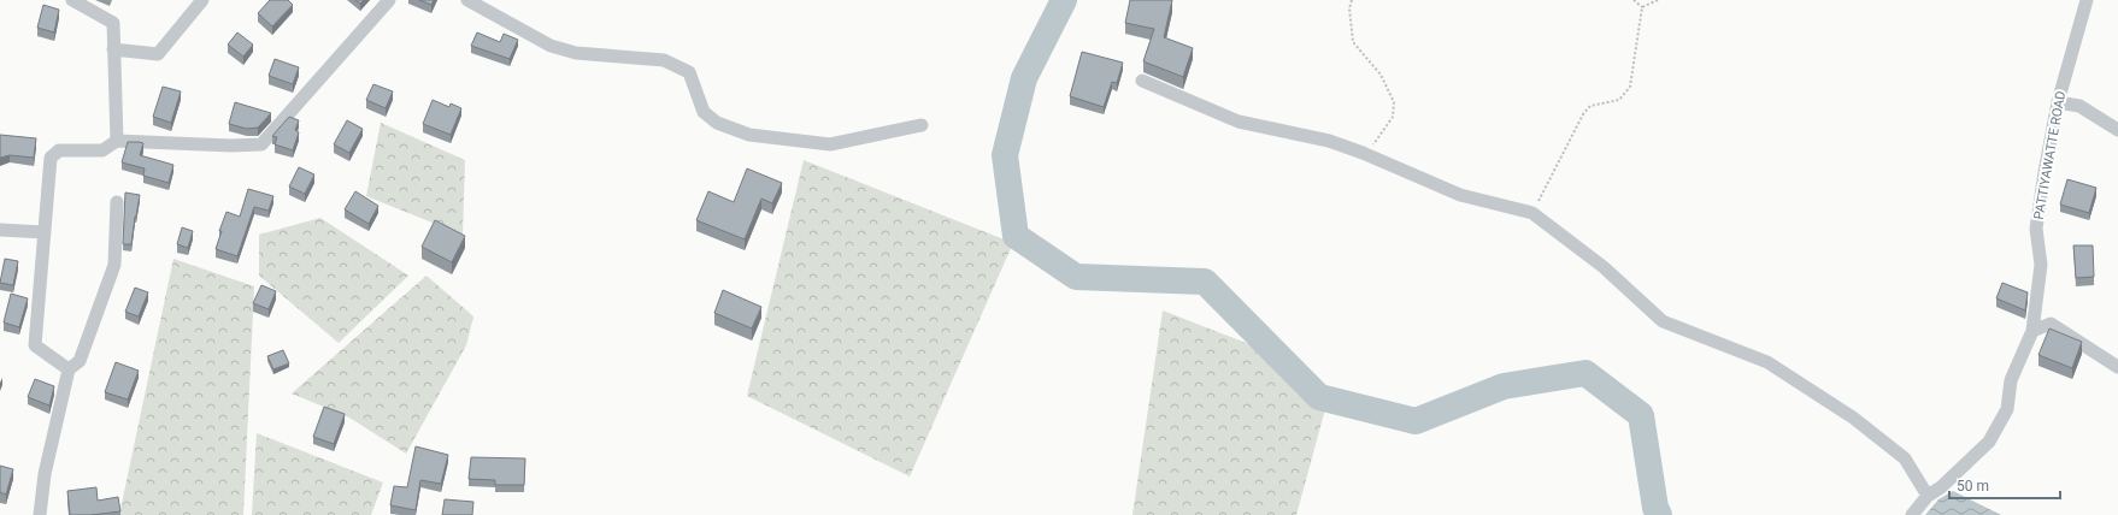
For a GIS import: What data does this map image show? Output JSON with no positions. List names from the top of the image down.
{
  "streets": {
    "street": ["PATTIYAWATTE ROAD"]
  },
  "scale_bar": "50 m"
}
